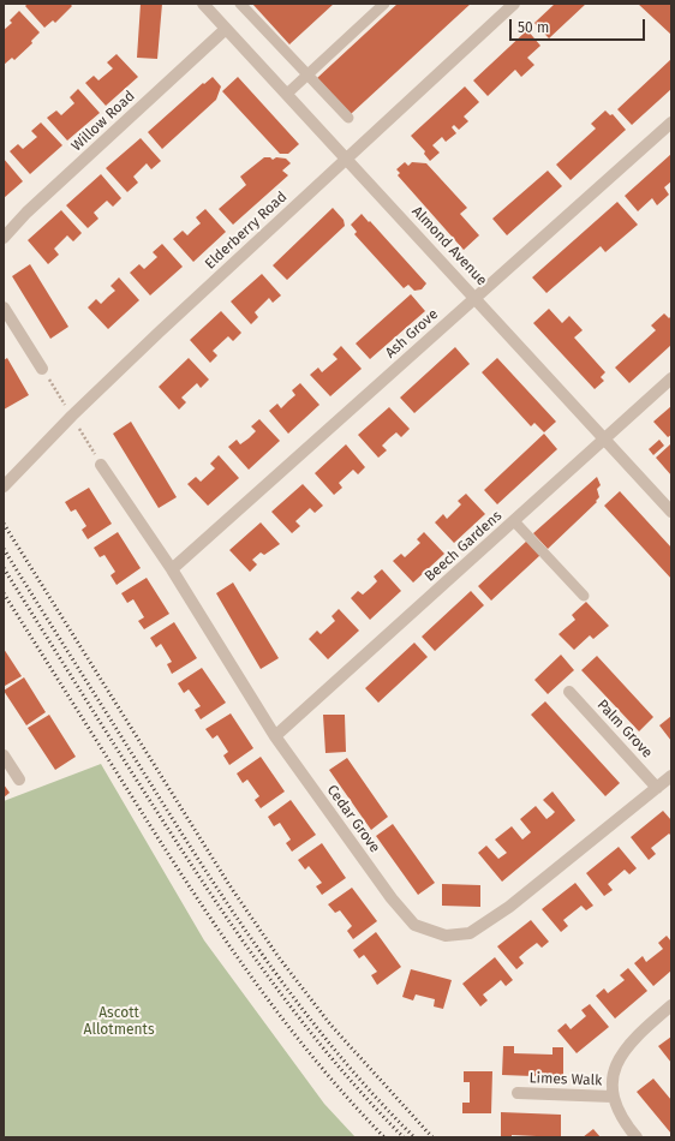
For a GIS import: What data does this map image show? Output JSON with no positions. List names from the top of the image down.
{
  "streets": {
    "street": [
      "Willow Road",
      "Elderberry Road",
      "Almond Avenue",
      "Ash Grove",
      "Beech Gardens",
      "Palm Grove",
      "Cedar Grove",
      "Limes Walk"
    ]
  },
  "crossings": [
    ["Willow Road", "Almond Avenue"],
    ["Elderberry Road", "Almond Avenue"],
    ["Almond Avenue", "Ash Grove"],
    ["Almond Avenue", "Beech Gardens"],
    ["Ash Grove", "Cedar Grove"],
    ["Beech Gardens", "Cedar Grove"],
    ["Palm Grove", "Cedar Grove"]
  ],
  "parks": ["Ascott Allotments"],
  "scale_bar": "50 m"
}
